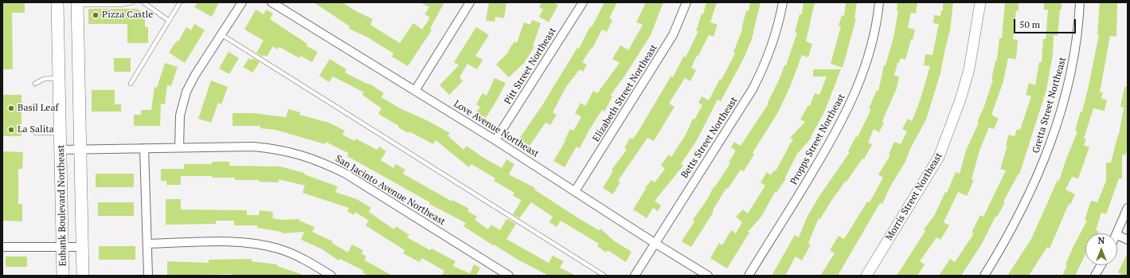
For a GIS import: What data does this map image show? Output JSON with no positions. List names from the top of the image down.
{
  "streets": {
    "main road": ["Eubank Boulevard Northeast"],
    "street": [
      "Pitt Street Northeast",
      "Elizabeth Street Northeast",
      "Gretta Street Northeast",
      "Love Avenue Northeast",
      "Betts Street Northeast",
      "Propps Street Northeast",
      "San Jacinto Avenue Northeast",
      "Morris Street Northeast"
    ]
  },
  "crossings": [
    ["Pitt Street Northeast", "Love Avenue Northeast"],
    ["Elizabeth Street Northeast", "Love Avenue Northeast"],
    ["Love Avenue Northeast", "Betts Street Northeast"],
    ["San Jacinto Avenue Northeast", "Eubank Boulevard Northeast"]
  ],
  "places": ["Pizza Castle", "Basil Leaf", "La Salita"],
  "scale_bar": "50 m",
  "north": "top"
}
